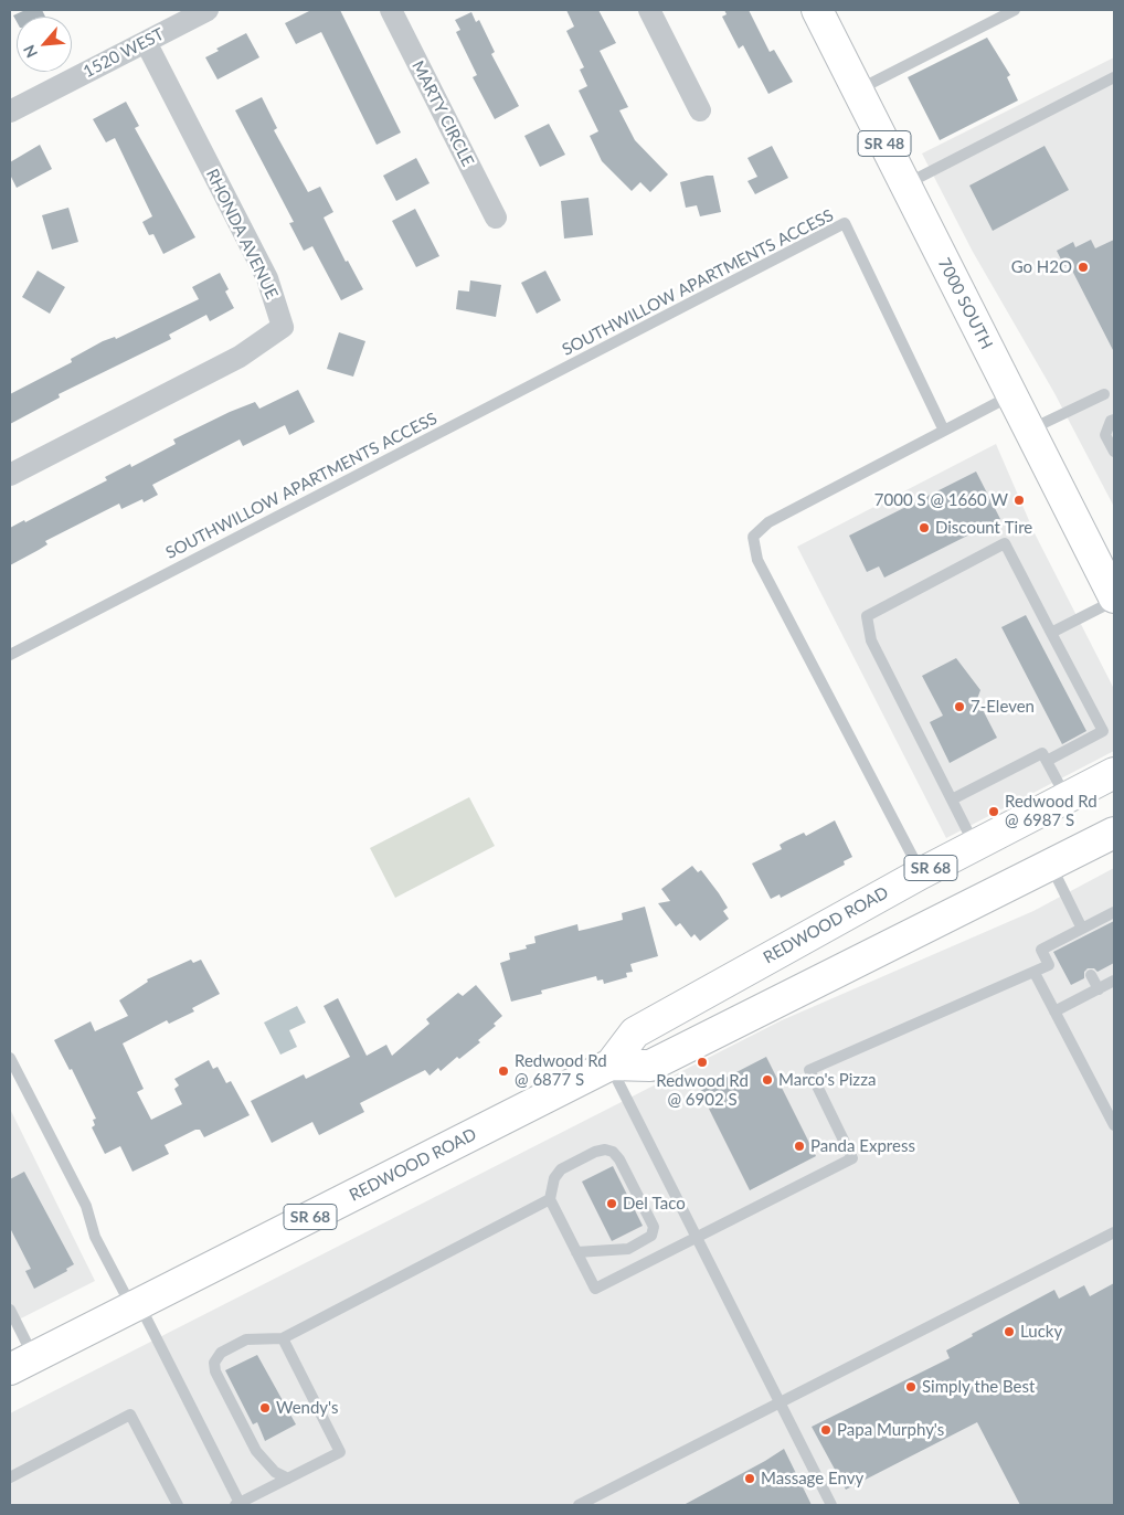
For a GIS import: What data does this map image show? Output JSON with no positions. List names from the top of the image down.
{
  "streets": {
    "main road": [
      "SR 48",
      "7000 SOUTH",
      "SR 68",
      "REDWOOD ROAD"
    ],
    "street": ["1520 WEST", "MARTY CIRCLE", "RHONDA AVENUE"],
    "lane": ["SOUTHWILLOW APARTMENTS ACCESS"]
  },
  "crossings": [
    ["1520 WEST", "RHONDA AVENUE"]
  ],
  "places": [
    "Go H2O",
    "7000 S @ 1660 W",
    "Discount Tire",
    "7-Eleven",
    "Redwood Rd @ 6987 S",
    "Redwood Rd @ 6902 S",
    "Redwood Rd @ 6877 S",
    "Marco's Pizza",
    "Panda Express",
    "Del Taco",
    "Lucky",
    "Simply the Best",
    "Wendy's",
    "Papa Murphy's",
    "Massage Envy"
  ],
  "north": "bottom left"
}
